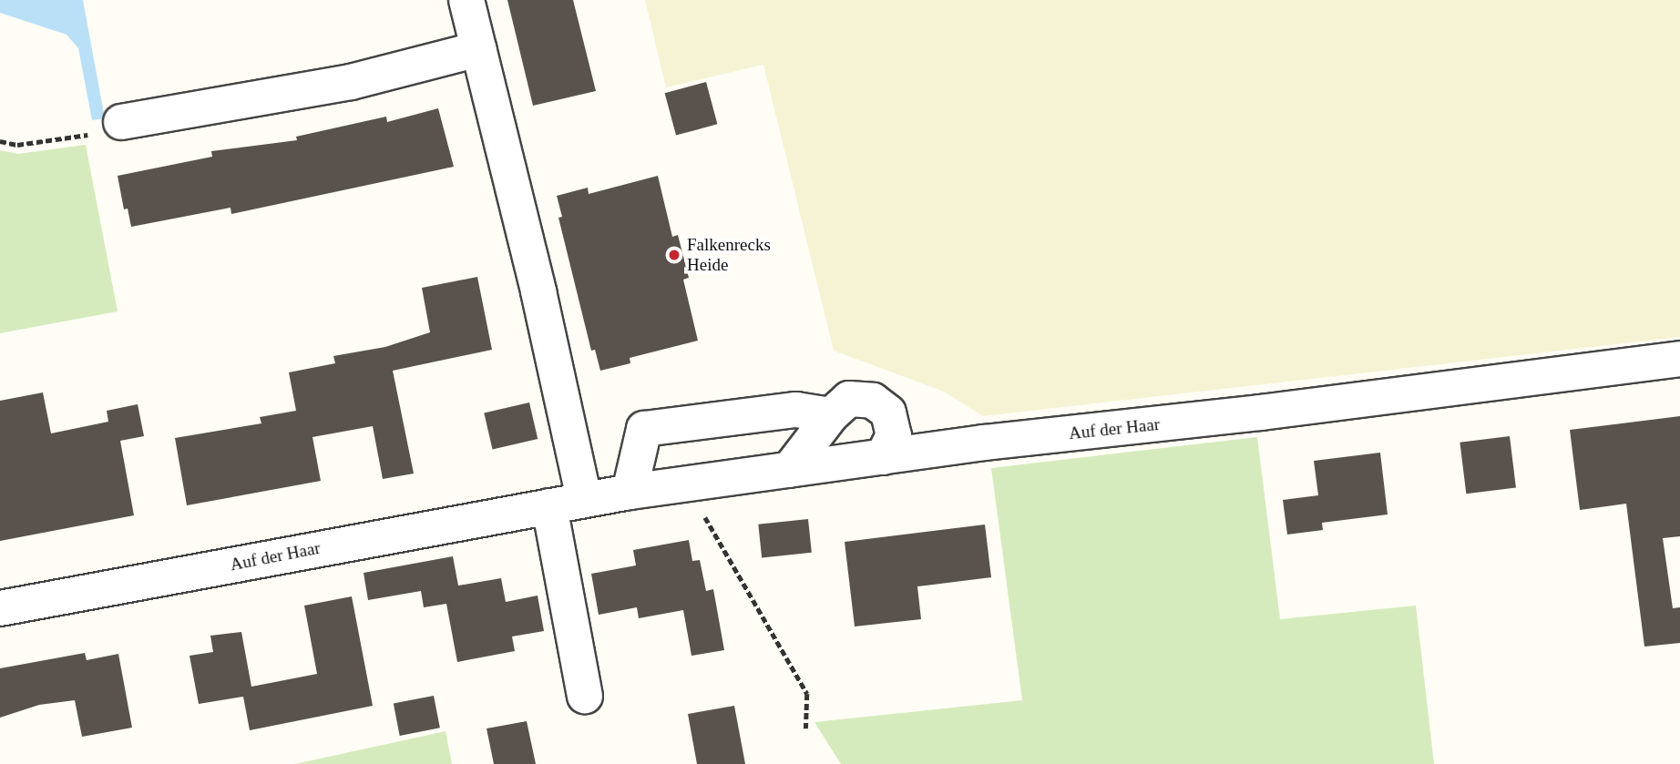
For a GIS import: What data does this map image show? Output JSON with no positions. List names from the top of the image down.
{
  "streets": {
    "street": ["Auf der Haar"]
  },
  "places": ["Falkenrecks Heide"]
}
